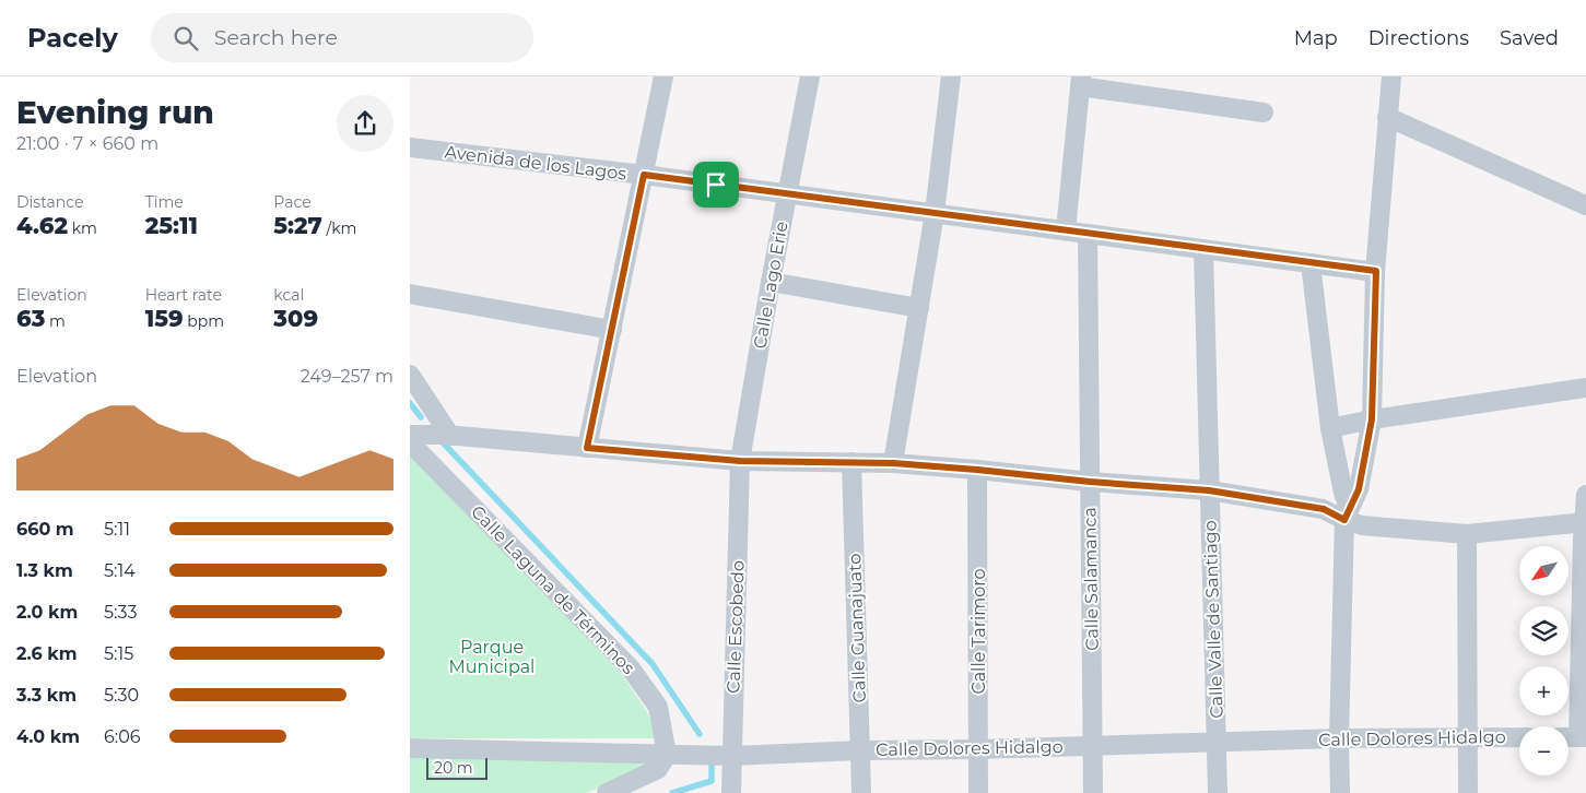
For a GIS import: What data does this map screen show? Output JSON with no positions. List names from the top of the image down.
{
  "streets": {
    "street": [
      "Avenida de los Lagos",
      "Calle Lago Erie",
      "Calle Salamanca",
      "Calle Laguna de Términos",
      "Calle Valle de Santiago",
      "Calle Escobedo",
      "Calle Guanajuato",
      "Calle Tarimoro",
      "Calle Dolores Hidalgo"
    ]
  },
  "crossings": [
    ["Avenida de los Lagos", "Calle Lago Erie"],
    ["Avenida de los Lagos", "Calle Salamanca"],
    ["Avenida de los Lagos", "Calle Valle de Santiago"],
    ["Calle Lago Erie", "Calle Escobedo"],
    ["Calle Salamanca", "Calle Dolores Hidalgo"],
    ["Calle Laguna de Términos", "Calle Dolores Hidalgo"],
    ["Calle Valle de Santiago", "Calle Dolores Hidalgo"],
    ["Calle Escobedo", "Calle Dolores Hidalgo"],
    ["Calle Guanajuato", "Calle Dolores Hidalgo"],
    ["Calle Tarimoro", "Calle Dolores Hidalgo"]
  ],
  "parks": ["Parque Municipal"],
  "scale_bar": "20 m",
  "north": "bottom left",
  "page": {
    "header": "Pacely",
    "search": "Search here",
    "nav": ["Map", "Directions", "Saved"],
    "heading": ["Evening run", "21:00 · 7 × 660 m"],
    "stats": [
      ["Distance", "4.62 km"],
      ["Time", "25:11"],
      ["Pace", "5:27 /km"],
      ["Elevation", "63 m"],
      ["Heart rate", "159 bpm"],
      ["kcal", "309"]
    ],
    "chart": ["Elevation", "249–257 m"],
    "list": [
      {
        "name": "660 m",
        "note": "5:11"
      },
      {
        "name": "1.3 km",
        "note": "5:14"
      },
      {
        "name": "2.0 km",
        "note": "5:33"
      },
      {
        "name": "2.6 km",
        "note": "5:15"
      },
      {
        "name": "3.3 km",
        "note": "5:30"
      },
      {
        "name": "4.0 km",
        "note": "6:06"
      }
    ],
    "map_buttons": ["+", "−"],
    "scale": "20 m"
  }
}
